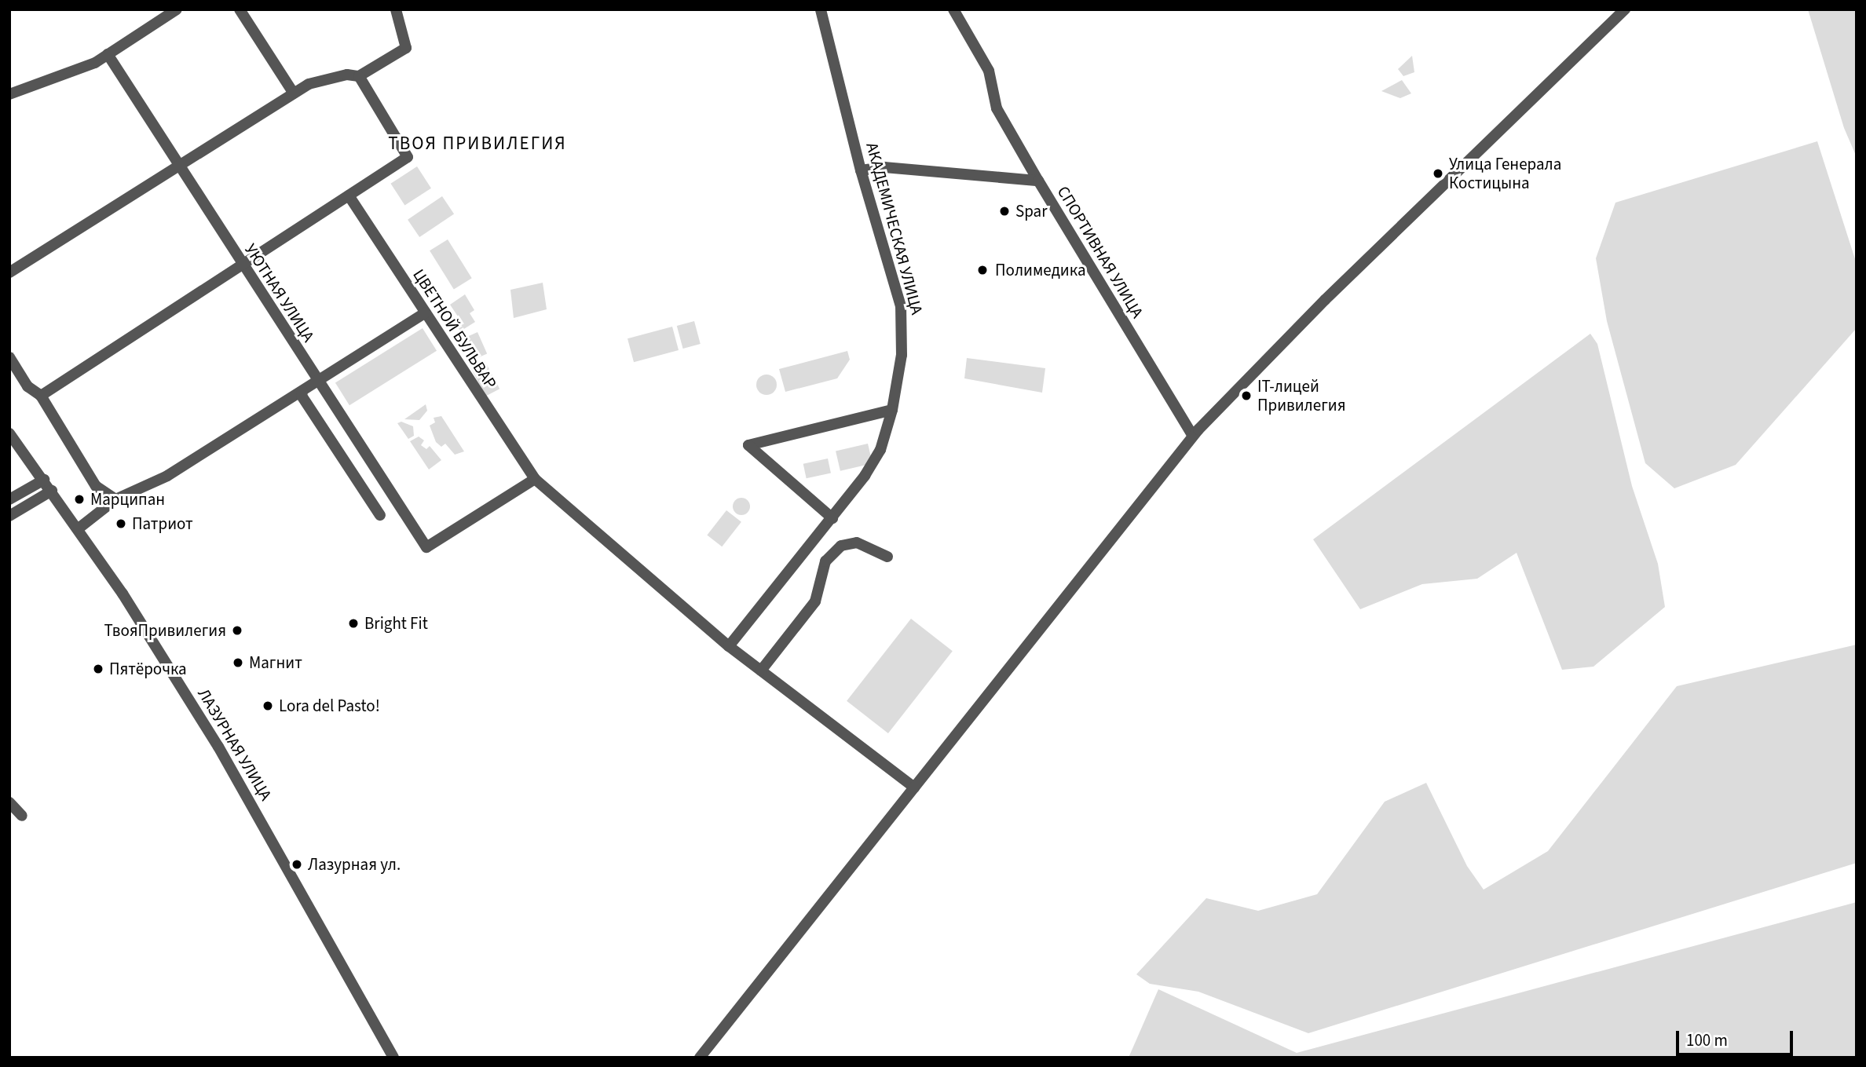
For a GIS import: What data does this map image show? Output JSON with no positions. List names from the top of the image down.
{
  "streets": {
    "street": [
      "АКАДЕМИЧЕСКАЯ УЛИЦА",
      "СПОРТИВНАЯ УЛИЦА",
      "УЮТНАЯ УЛИЦА",
      "ЦВЕТНОЙ БУЛЬВАР",
      "ЛАЗУРНАЯ УЛИЦА"
    ]
  },
  "crossings": [
    ["АКАДЕМИЧЕСКАЯ УЛИЦА", "СПОРТИВНАЯ УЛИЦА"],
    ["АКАДЕМИЧЕСКАЯ УЛИЦА", "ЦВЕТНОЙ БУЛЬВАР"],
    ["УЮТНАЯ УЛИЦА", "ЦВЕТНОЙ БУЛЬВАР"]
  ],
  "districts": ["ТВОЯ ПРИВИЛЕГИЯ"],
  "places": [
    "Улица Генерала Костицына",
    "Spar",
    "Полимедика",
    "IT-лицей Привилегия",
    "Марципан",
    "Патриот",
    "Bright Fit",
    "ТвояПривилегия",
    "Магнит",
    "Пятёрочка",
    "Lora del Pasto!",
    "Лазурная ул."
  ],
  "scale_bar": "100 m"
}
